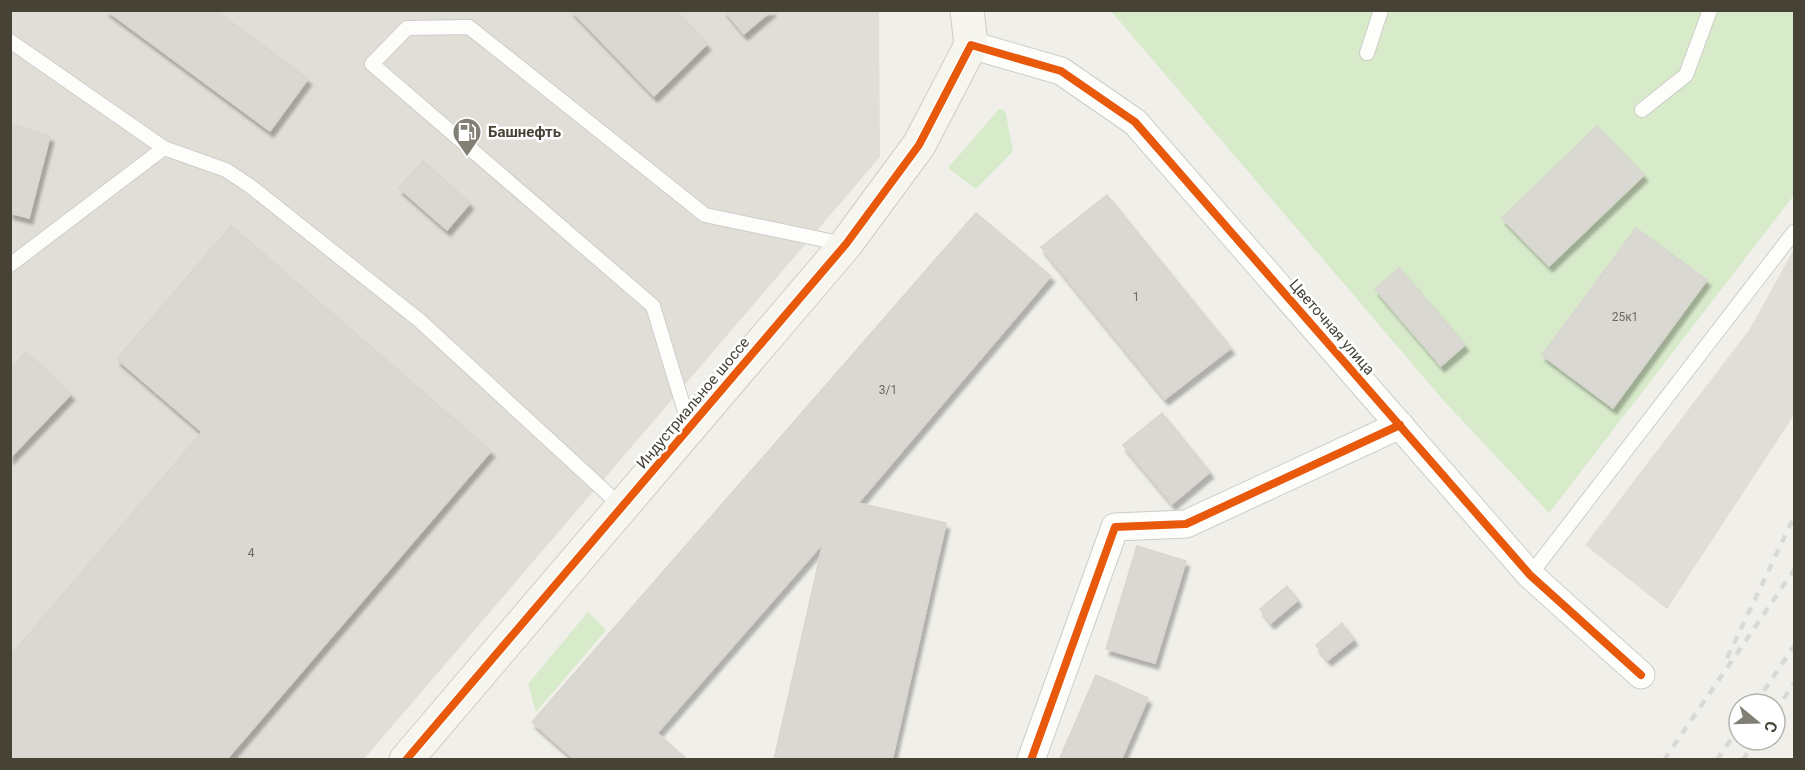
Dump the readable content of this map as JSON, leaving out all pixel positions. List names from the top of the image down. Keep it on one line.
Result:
{"streets":{"street":["Цветочная улица","Индустриальное шоссе"]},"crossings":[["Цветочная улица","Индустриальное шоссе"]],"places":{"fuel station":["Башнефть"]},"house_numbers":["1","25к1","3/1","4"],"north":"right"}
